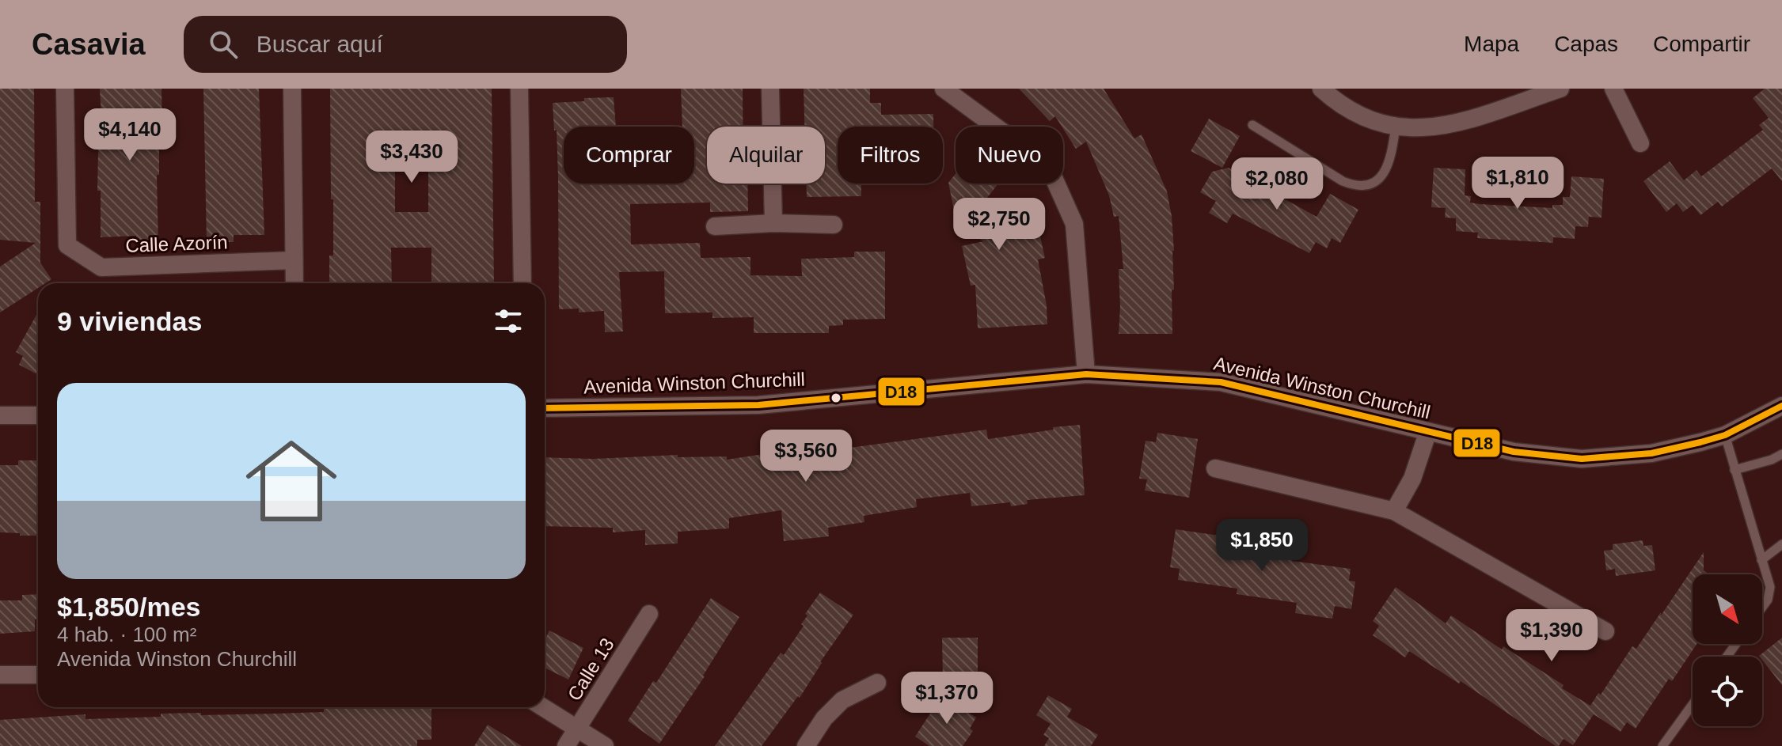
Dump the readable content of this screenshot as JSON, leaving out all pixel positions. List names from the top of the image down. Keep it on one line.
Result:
{"streets":{"street":["Calle Azorín","Avenida Winston Churchill","Calle 13"]},"lines":["transit line D18"],"north":"bottom right","page":{"header":"Casavia","search":"Buscar aquí","nav":["Mapa","Capas","Compartir"],"price":["$4,140","$3,430","$1,810","$2,080","$2,750","$3,560","$1,850","$1,390","$1,370"],"chip":["Comprar","Alquilar","Filtros","Nuevo"],"heading":"9 viviendas","list":[{"name":"$1,850/mes","note":"4 hab. · 100 m² · Avenida Winston Churchill"}]}}
